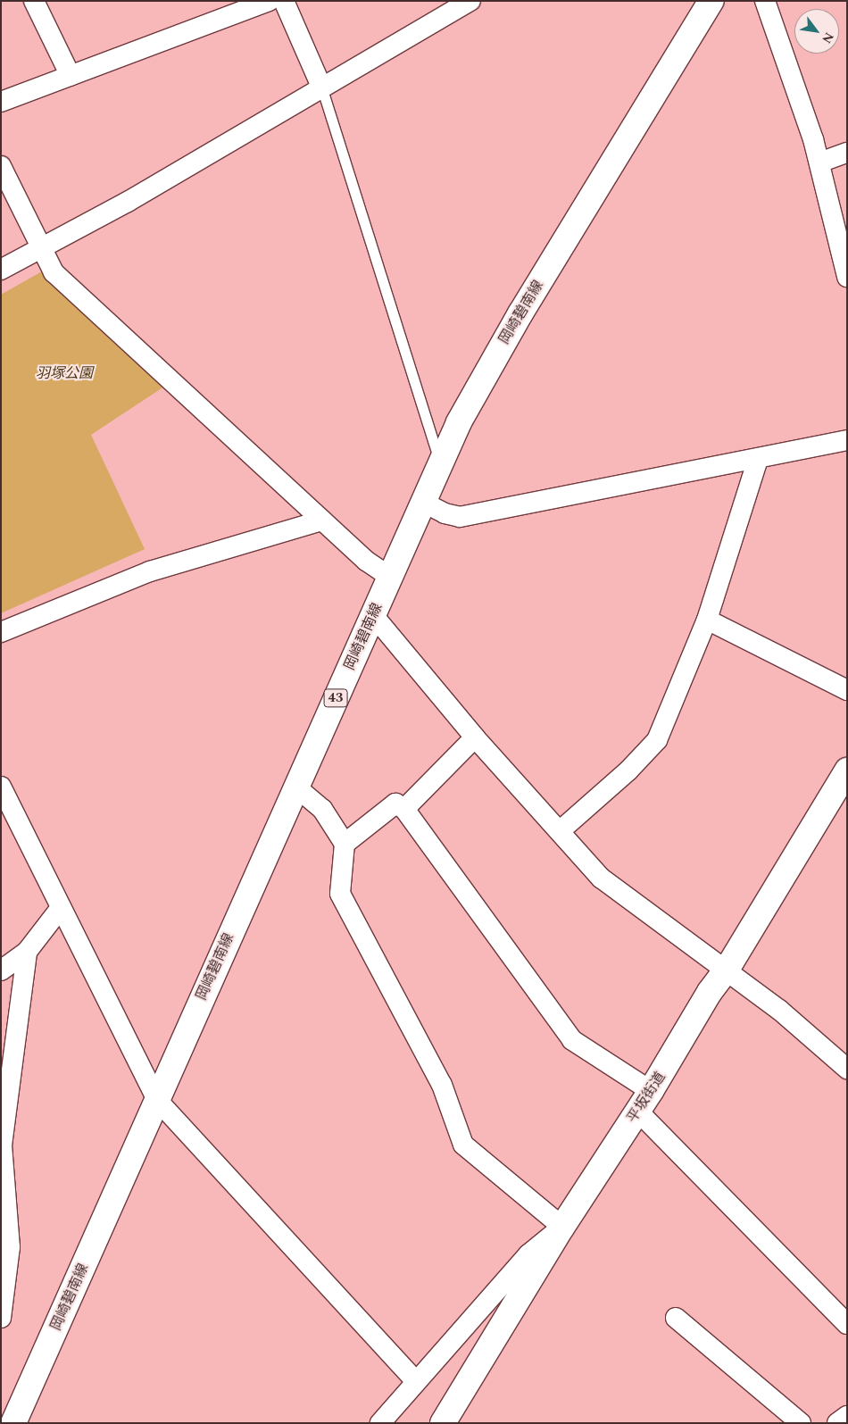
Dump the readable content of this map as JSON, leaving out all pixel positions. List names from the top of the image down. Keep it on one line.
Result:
{"streets":{"main road":["岡崎碧南線","43","平坂街道"]},"parks":["羽塚公園"],"north":"bottom right"}
